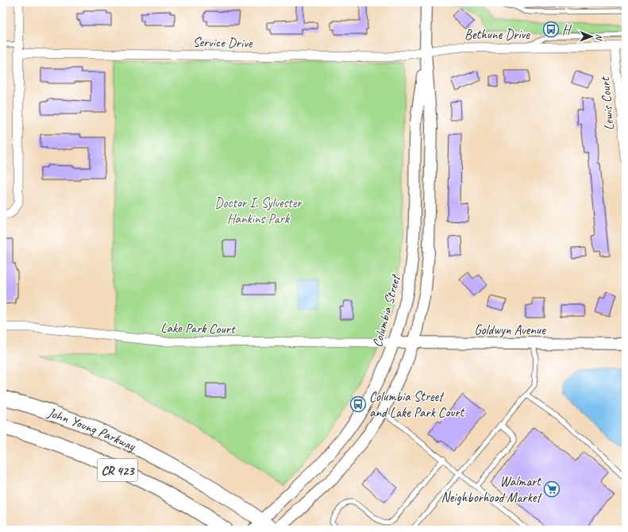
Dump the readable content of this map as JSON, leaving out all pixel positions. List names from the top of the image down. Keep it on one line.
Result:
{"streets":{"main road":["John Young Parkway","CR 423"],"street":["Bethune Drive","Service Drive","Lewis Court","Columbia Street","Lake Park Court","Goldwyn Avenue"]},"crossings":[["Bethune Drive","Service Drive"],["Bethune Drive","Lewis Court"],["Bethune Drive","Columbia Street"],["Service Drive","Columbia Street"],["Columbia Street","Lake Park Court"],["Columbia Street","Goldwyn Avenue"],["Columbia Street","John Young Parkway"],["Lake Park Court","Goldwyn Avenue"]],"parks":["Doctor I. Sylvester Hankins Park"],"places":{"bus stop":["H","Columbia Street and Lake Park Court"],"supermarket":["Walmart Neighborhood Market"]},"north":"right"}
